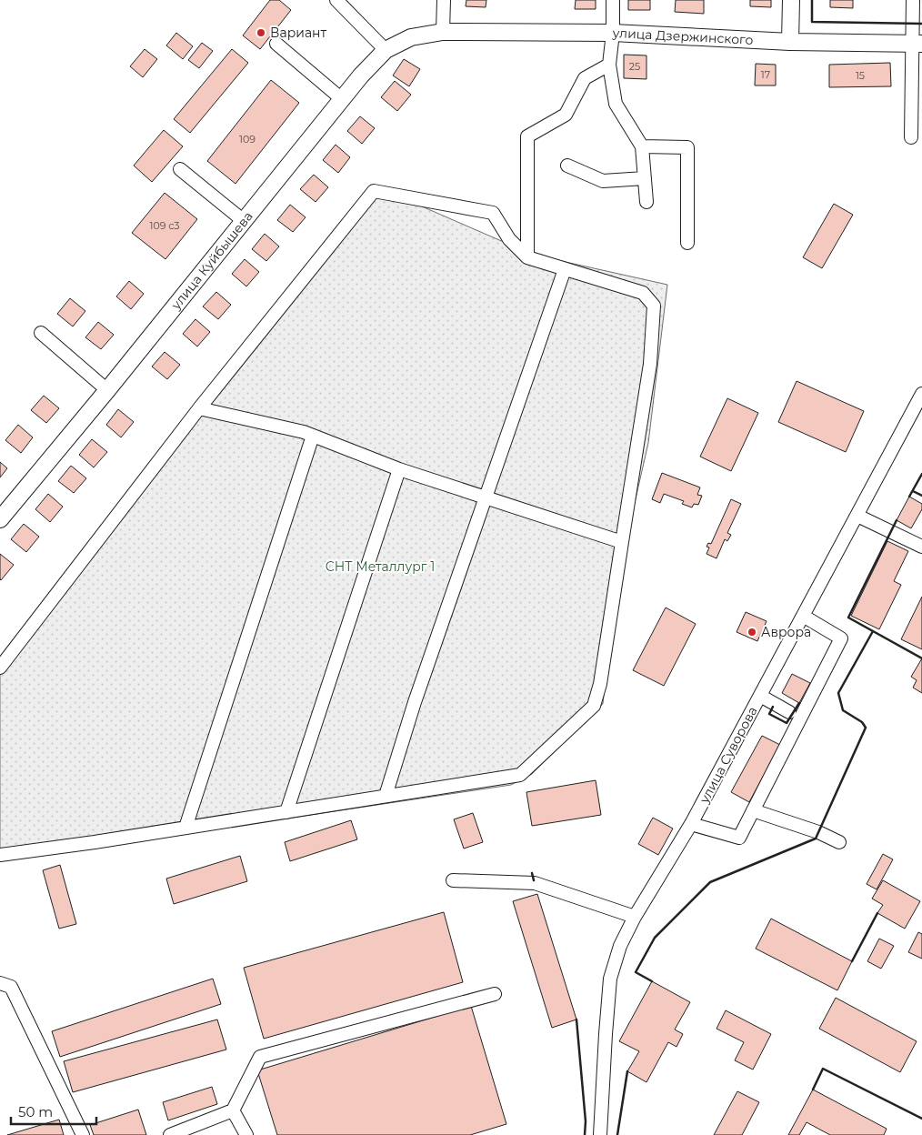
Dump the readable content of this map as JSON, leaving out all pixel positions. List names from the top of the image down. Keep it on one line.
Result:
{"streets":{"main road":["улица Дзержинского","улица Куйбышева"],"street":["улица Суворова"]},"crossings":[["улица Дзержинского","улица Куйбышева"]],"parks":["СНТ Металлург 1"],"places":["Вариант","Аврора"],"house_numbers":["25","17","15","109","109 с3"],"scale_bar":"50 m"}
